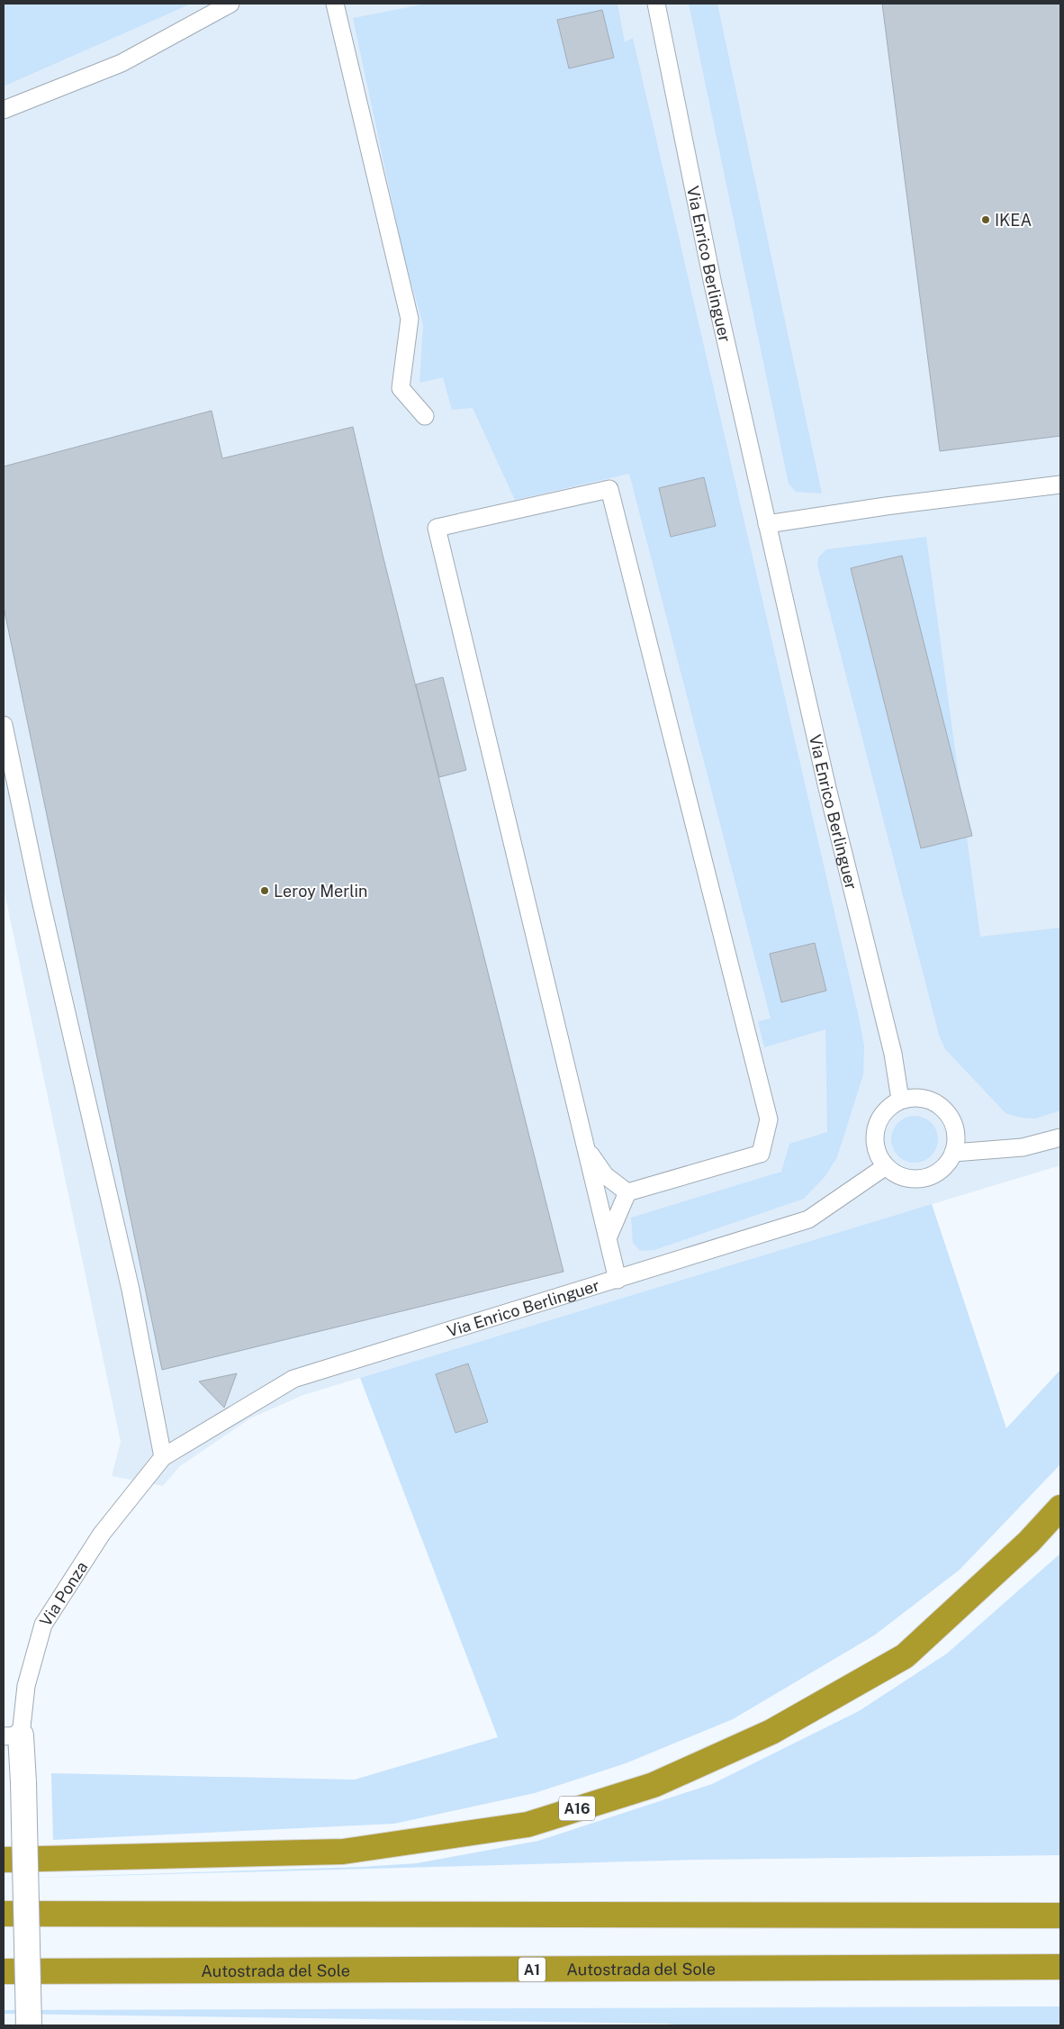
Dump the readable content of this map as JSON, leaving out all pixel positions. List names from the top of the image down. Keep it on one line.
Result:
{"streets":{"highway":["A16","Autostrada del Sole","A1"],"lane":["Via Enrico Berlinguer","Via Ponza"]},"crossings":[["Via Enrico Berlinguer","Via Ponza"]],"places":["IKEA","Leroy Merlin"]}
